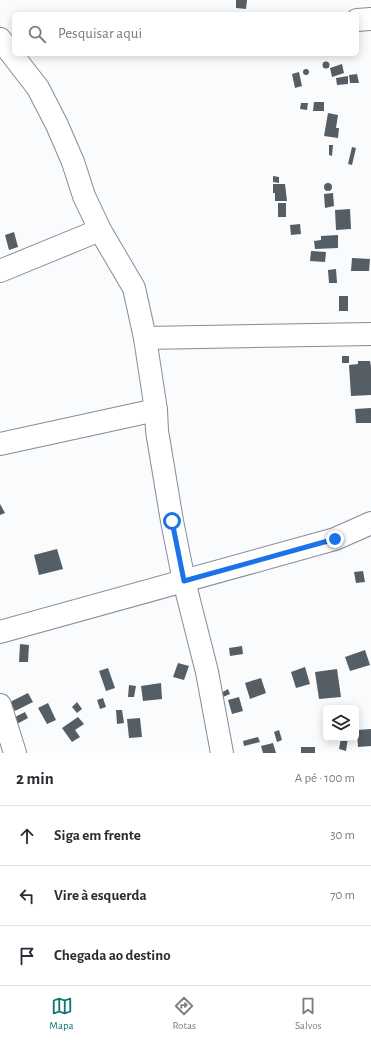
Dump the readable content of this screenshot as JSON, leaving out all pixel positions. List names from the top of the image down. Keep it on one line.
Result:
{"page":{"search":"Pesquisar aqui","heading":["2 min","A pé · 100 m"],"list":[["Siga em frente","30 m"],["Vire à esquerda","70 m"],"Chegada ao destino"],"nav":["Mapa","Rotas","Salvos"]}}
